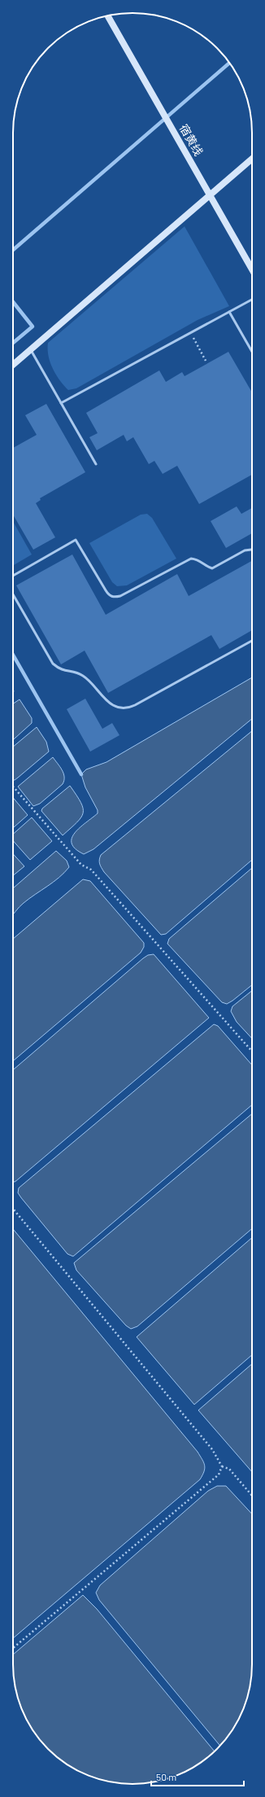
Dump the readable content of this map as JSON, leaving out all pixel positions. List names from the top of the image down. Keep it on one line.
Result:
{"streets":{"street":["宿黄线"]},"scale_bar":"50 m"}
